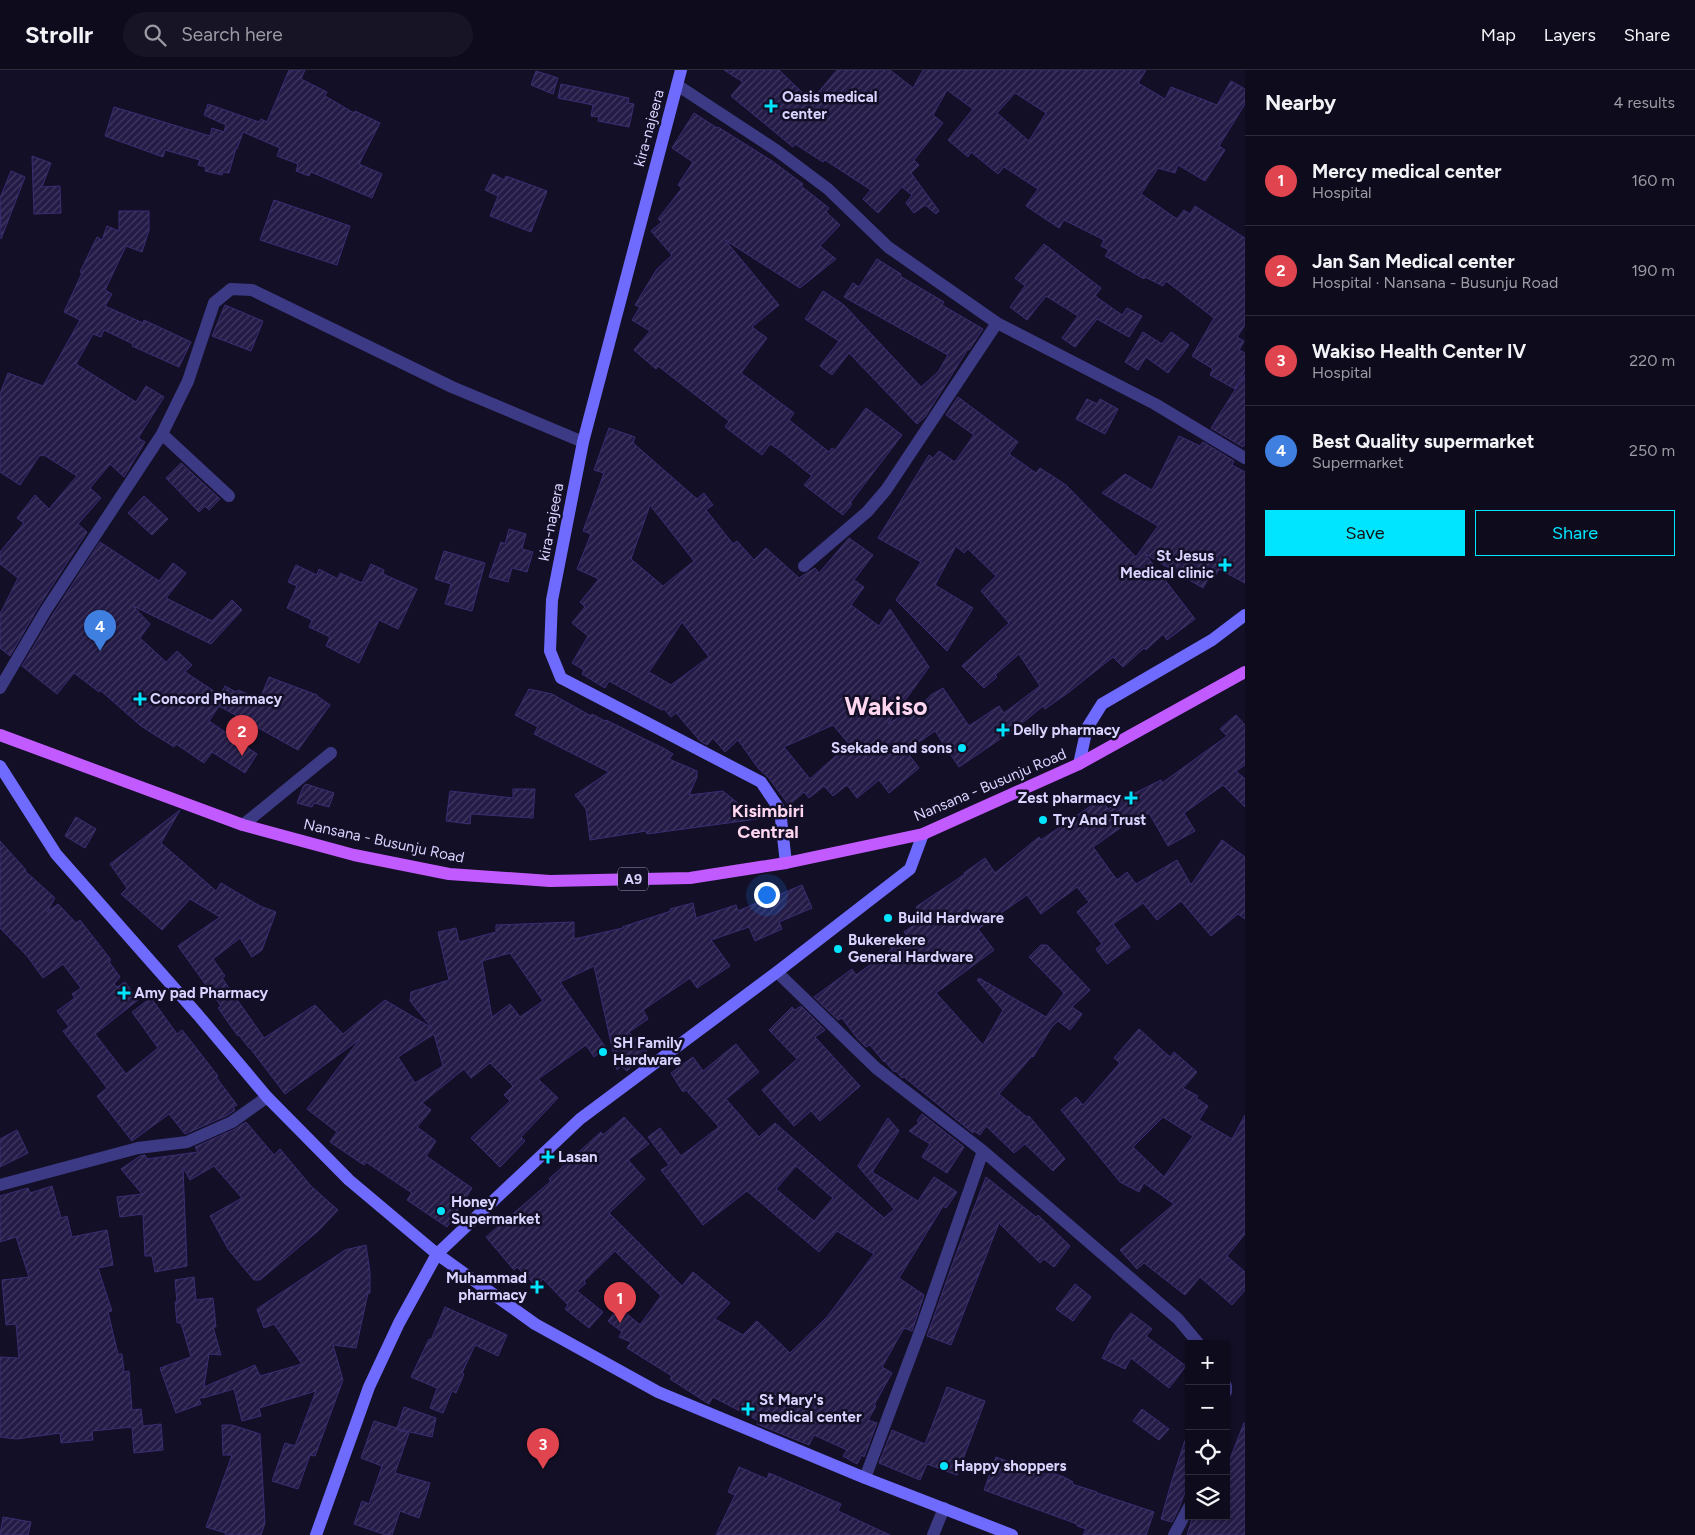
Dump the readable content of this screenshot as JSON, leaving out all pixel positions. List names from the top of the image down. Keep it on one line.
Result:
{"streets":{"main road":["Nansana - Busunju Road","A9"],"street":["kira-najeera"]},"crossings":[["kira-najeera","Nansana - Busunju Road"]],"districts":["Wakiso","Kisimbiri Central"],"places":{"health":["Oasis medical center","St Jesus Medical clinic","Concord Pharmacy","Delly pharmacy","Zest pharmacy","Amy pad Pharmacy","Lasan","Muhammad pharmacy","St Mary's medical center"],"other":["Ssekade and sons","Try And Trust","Build Hardware","Bukerekere General Hardware","SH Family Hardware","Honey Supermarket","Happy shoppers"]},"page":{"header":"Strollr","search":"Search here","nav":["Map","Layers","Share"],"heading":["Nearby","4 results"],"list":[{"mark":"1","name":"Mercy medical center","note":"Hospital","value":"160 m"},{"mark":"2","name":"Jan San Medical center","note":"Hospital · Nansana - Busunju Road","value":"190 m"},{"mark":"3","name":"Wakiso Health Center IV","note":"Hospital","value":"220 m"},{"mark":"4","name":"Best Quality supermarket","note":"Supermarket","value":"250 m"}],"buttons":["Save","Share"],"pins":["4","2","1","3"],"map_buttons":["+","−"]}}
